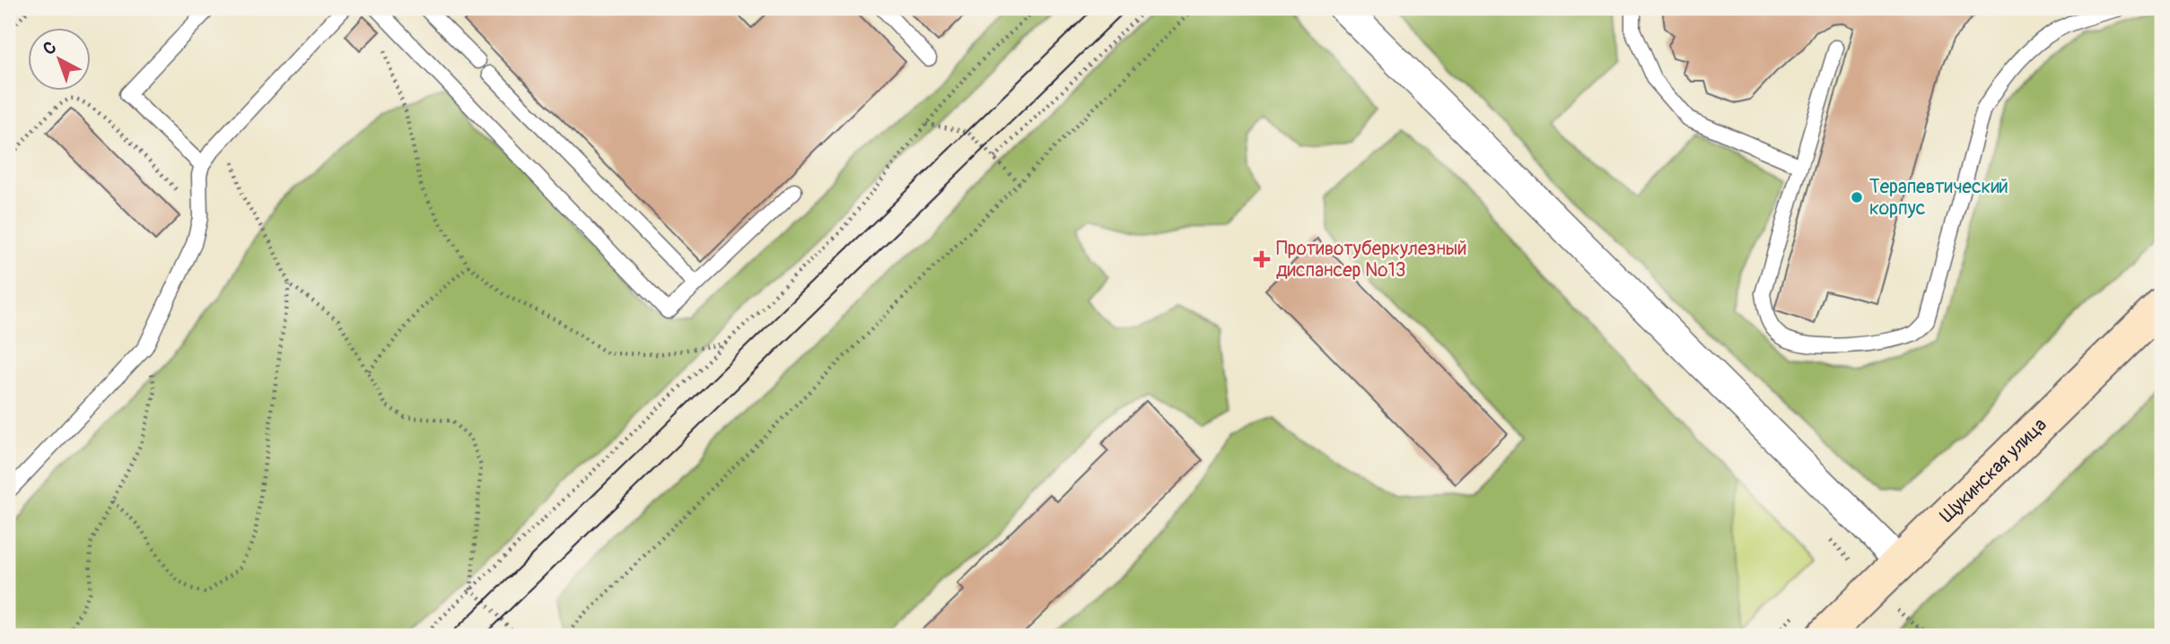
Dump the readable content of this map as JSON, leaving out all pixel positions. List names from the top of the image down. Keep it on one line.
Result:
{"streets":{"main road":["Щукинская улица"]},"places":{"other":["Терапевтический корпус"],"health":["Противотуберкулезный диспансер №13"]},"north":"top left"}
